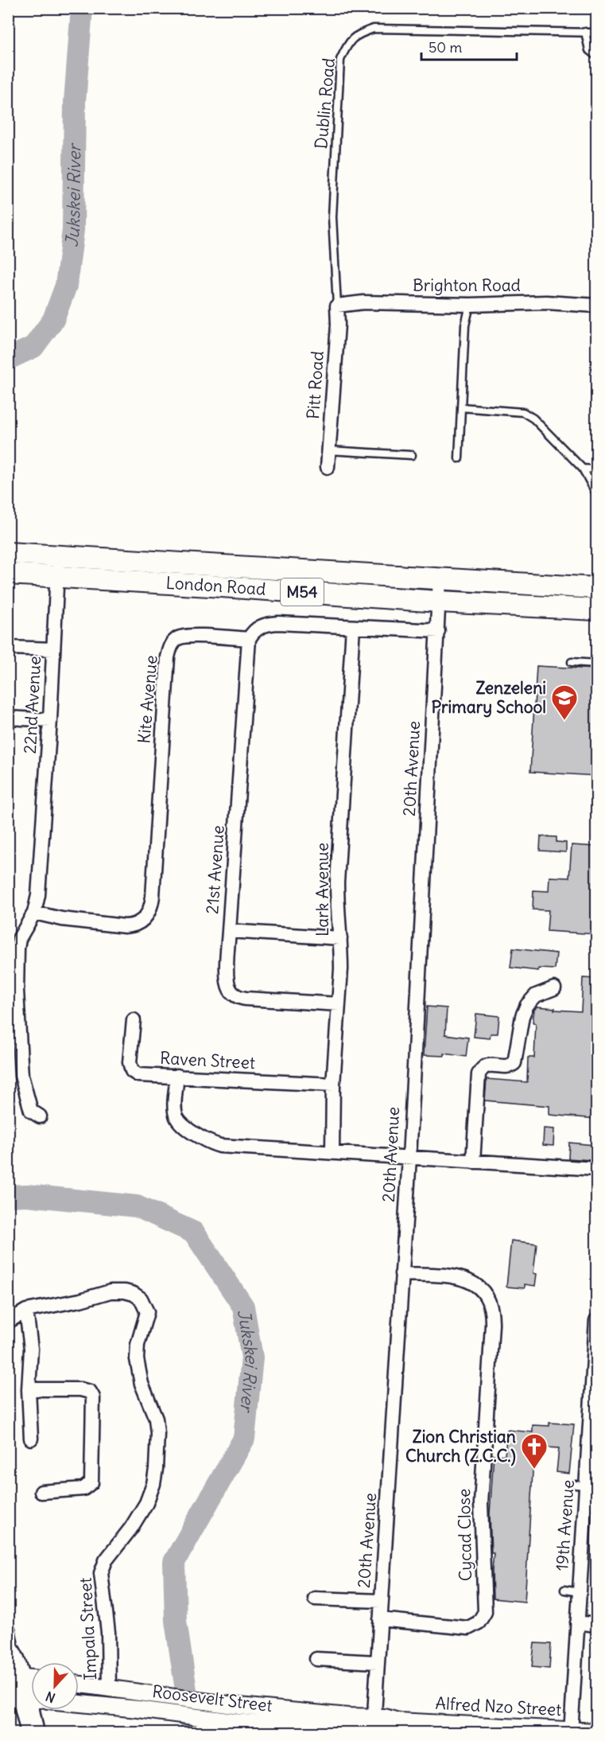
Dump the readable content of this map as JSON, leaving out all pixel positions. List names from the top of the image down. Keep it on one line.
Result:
{"streets":{"main road":["London Road","M54"],"street":["Brighton Road","Pitt Road","Kite Avenue","22nd Avenue","20th Avenue","21st Avenue","Lark Avenue","Raven Street","19th Avenue","Cycad Close","Impala Street","Roosevelt Street","Alfred Nzo Street"],"lane":["Dublin Road"]},"crossings":[["Dublin Road","Brighton Road"],["Dublin Road","Pitt Road"],["Brighton Road","Pitt Road"],["London Road","22nd Avenue"],["London Road","20th Avenue"],["Kite Avenue","22nd Avenue"],["Kite Avenue","21st Avenue"],["20th Avenue","Cycad Close"],["20th Avenue","Roosevelt Street"],["20th Avenue","Alfred Nzo Street"],["21st Avenue","Lark Avenue"],["Lark Avenue","Raven Street"],["19th Avenue","Alfred Nzo Street"],["Impala Street","Roosevelt Street"],["Roosevelt Street","Alfred Nzo Street"]],"water":["Jukskei River"],"places":{"school or university":["Zenzeleni Primary School"],"church":["Zion Christian Church (Z.C.C.)"]},"scale_bar":"50 m","north":"bottom"}
